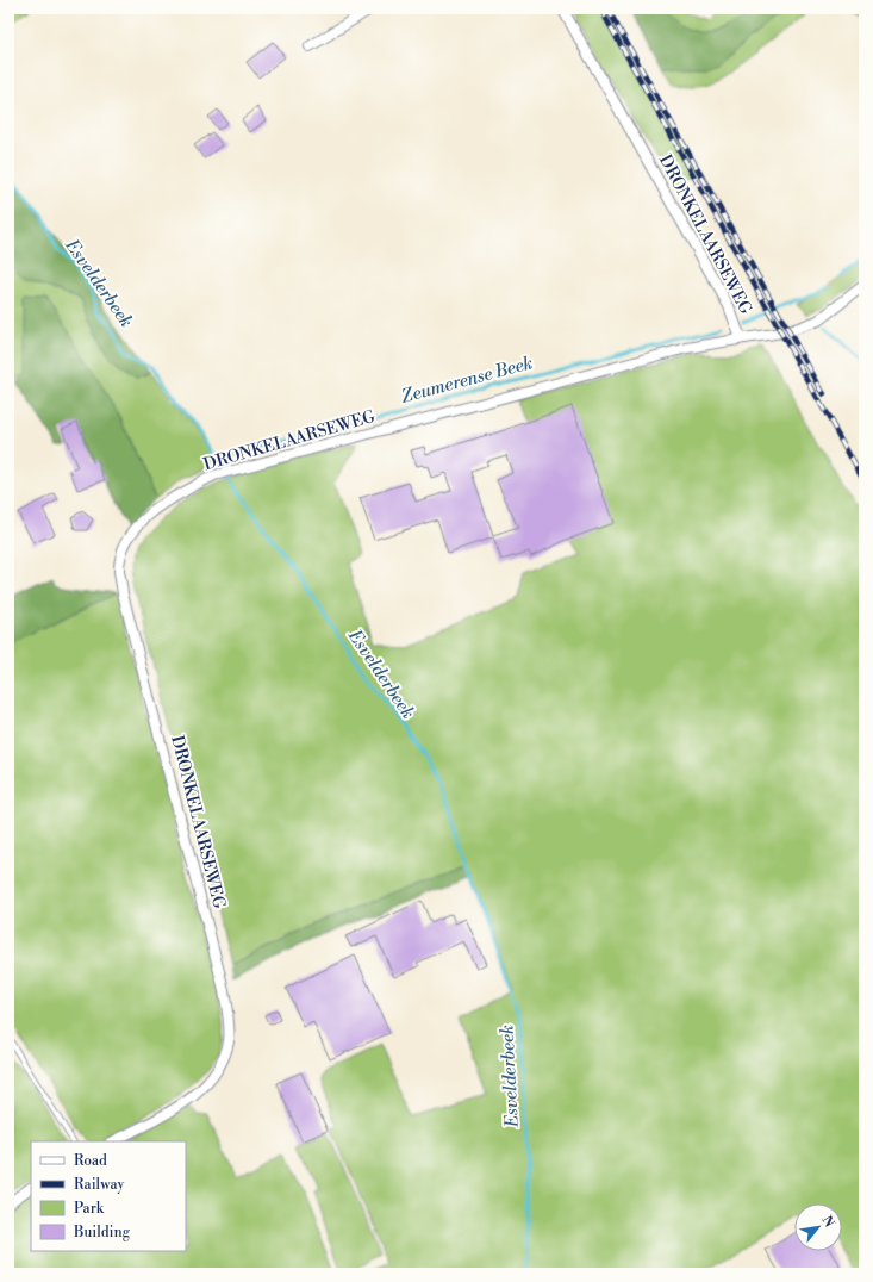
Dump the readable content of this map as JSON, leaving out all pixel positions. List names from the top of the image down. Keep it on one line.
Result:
{"streets":{"street":["DRONKELAARSEWEG"]},"water":["Esvelderbeek","Zeumerense Beek"],"legend":["Road","Railway","Park","Building"],"north":"top right"}
